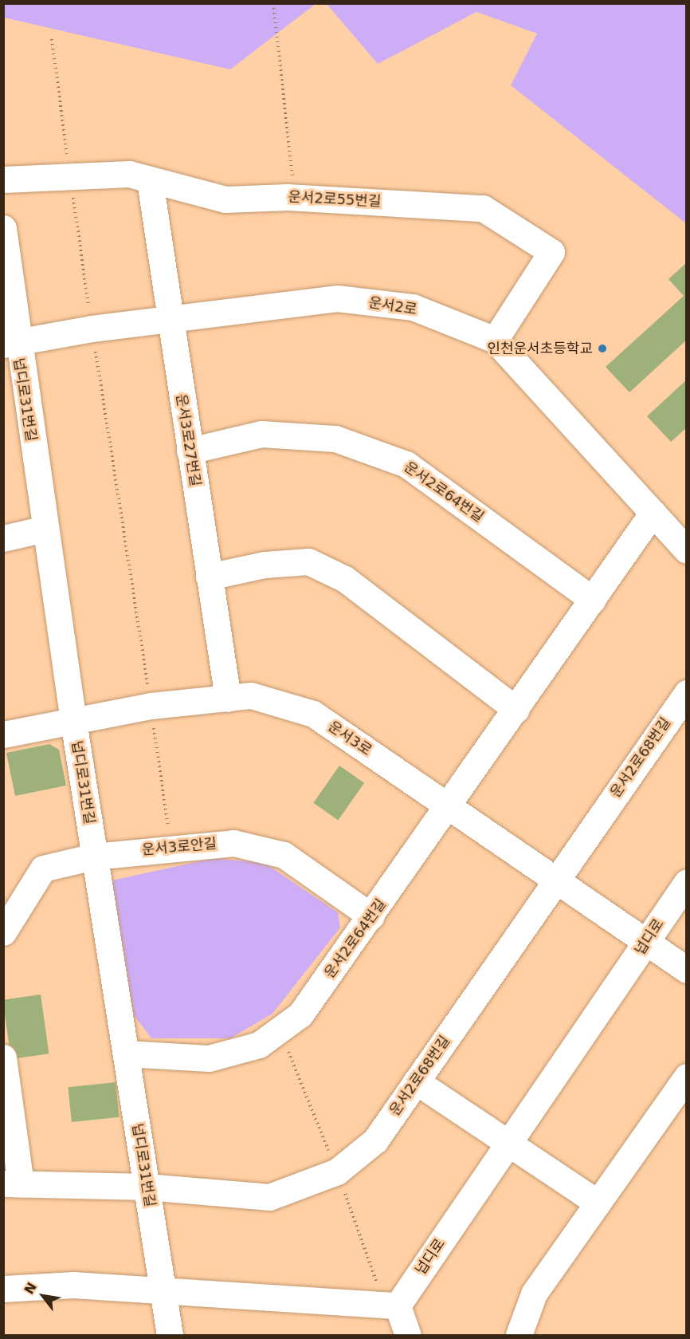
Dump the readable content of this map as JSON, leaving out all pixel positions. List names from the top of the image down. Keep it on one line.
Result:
{"streets":{"street":["운서2로55번길","운서2로","넙디로31번길","운서3로27번길","운서2로64번길","운서3로","운서2로68번길","운서3로안길","넙디로"]},"crossings":[["운서2로55번길","운서2로"],["운서2로55번길","운서3로27번길"],["운서2로","넙디로31번길"],["운서2로","운서3로27번길"],["운서2로","운서2로64번길"],["넙디로31번길","운서2로64번길"],["넙디로31번길","운서3로"],["넙디로31번길","운서2로68번길"],["넙디로31번길","운서3로안길"],["운서3로27번길","운서2로64번길"],["운서3로27번길","운서3로"],["운서2로64번길","운서3로"],["운서2로64번길","운서3로안길"],["운서3로","운서2로68번길"],["운서3로","넙디로"]],"places":["인천운서초등학교"],"north":"top left"}
